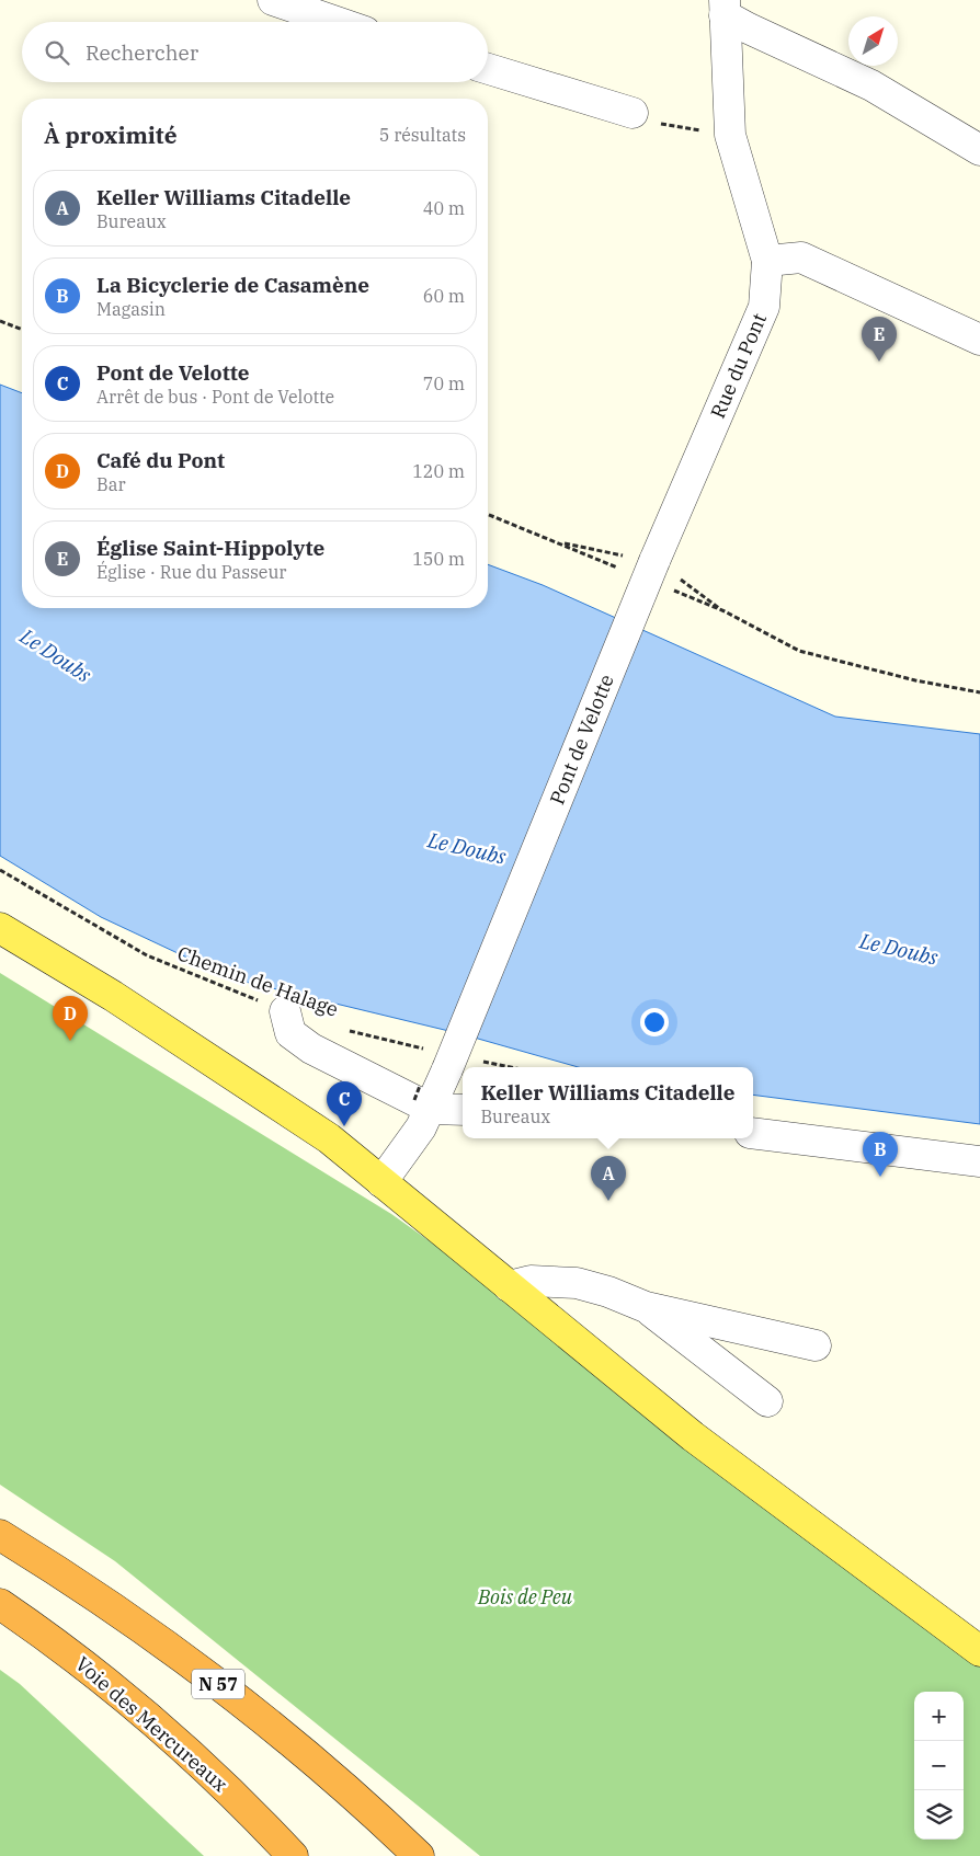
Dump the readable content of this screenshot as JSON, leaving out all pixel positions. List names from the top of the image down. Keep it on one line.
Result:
{"streets":{"highway":["N 57","Voie des Mercureaux"],"street":["Rue du Pont","Pont de Velotte"],"path":["Chemin de Halage"]},"crossings":[["Rue du Pont","Pont de Velotte"],["Pont de Velotte","Chemin de Halage"]],"water":["Le Doubs"],"parks":["Bois de Peu"],"north":"top right","page":{"search":"Rechercher","heading":["À proximité","5 résultats"],"list":[{"mark":"A","name":"Keller Williams Citadelle","note":"Bureaux","value":"40 m"},{"mark":"B","name":"La Bicyclerie de Casamène","note":"Magasin","value":"60 m"},{"mark":"C","name":"Pont de Velotte","note":"Arrêt de bus · Pont de Velotte","value":"70 m"},{"mark":"D","name":"Café du Pont","note":"Bar","value":"120 m"},{"mark":"E","name":"Église Saint-Hippolyte","note":"Église · Rue du Passeur","value":"150 m"}],"pins":["E","D","C","B","A"],"popup":["Keller Williams Citadelle","Bureaux"],"map_buttons":["+","−"]}}
